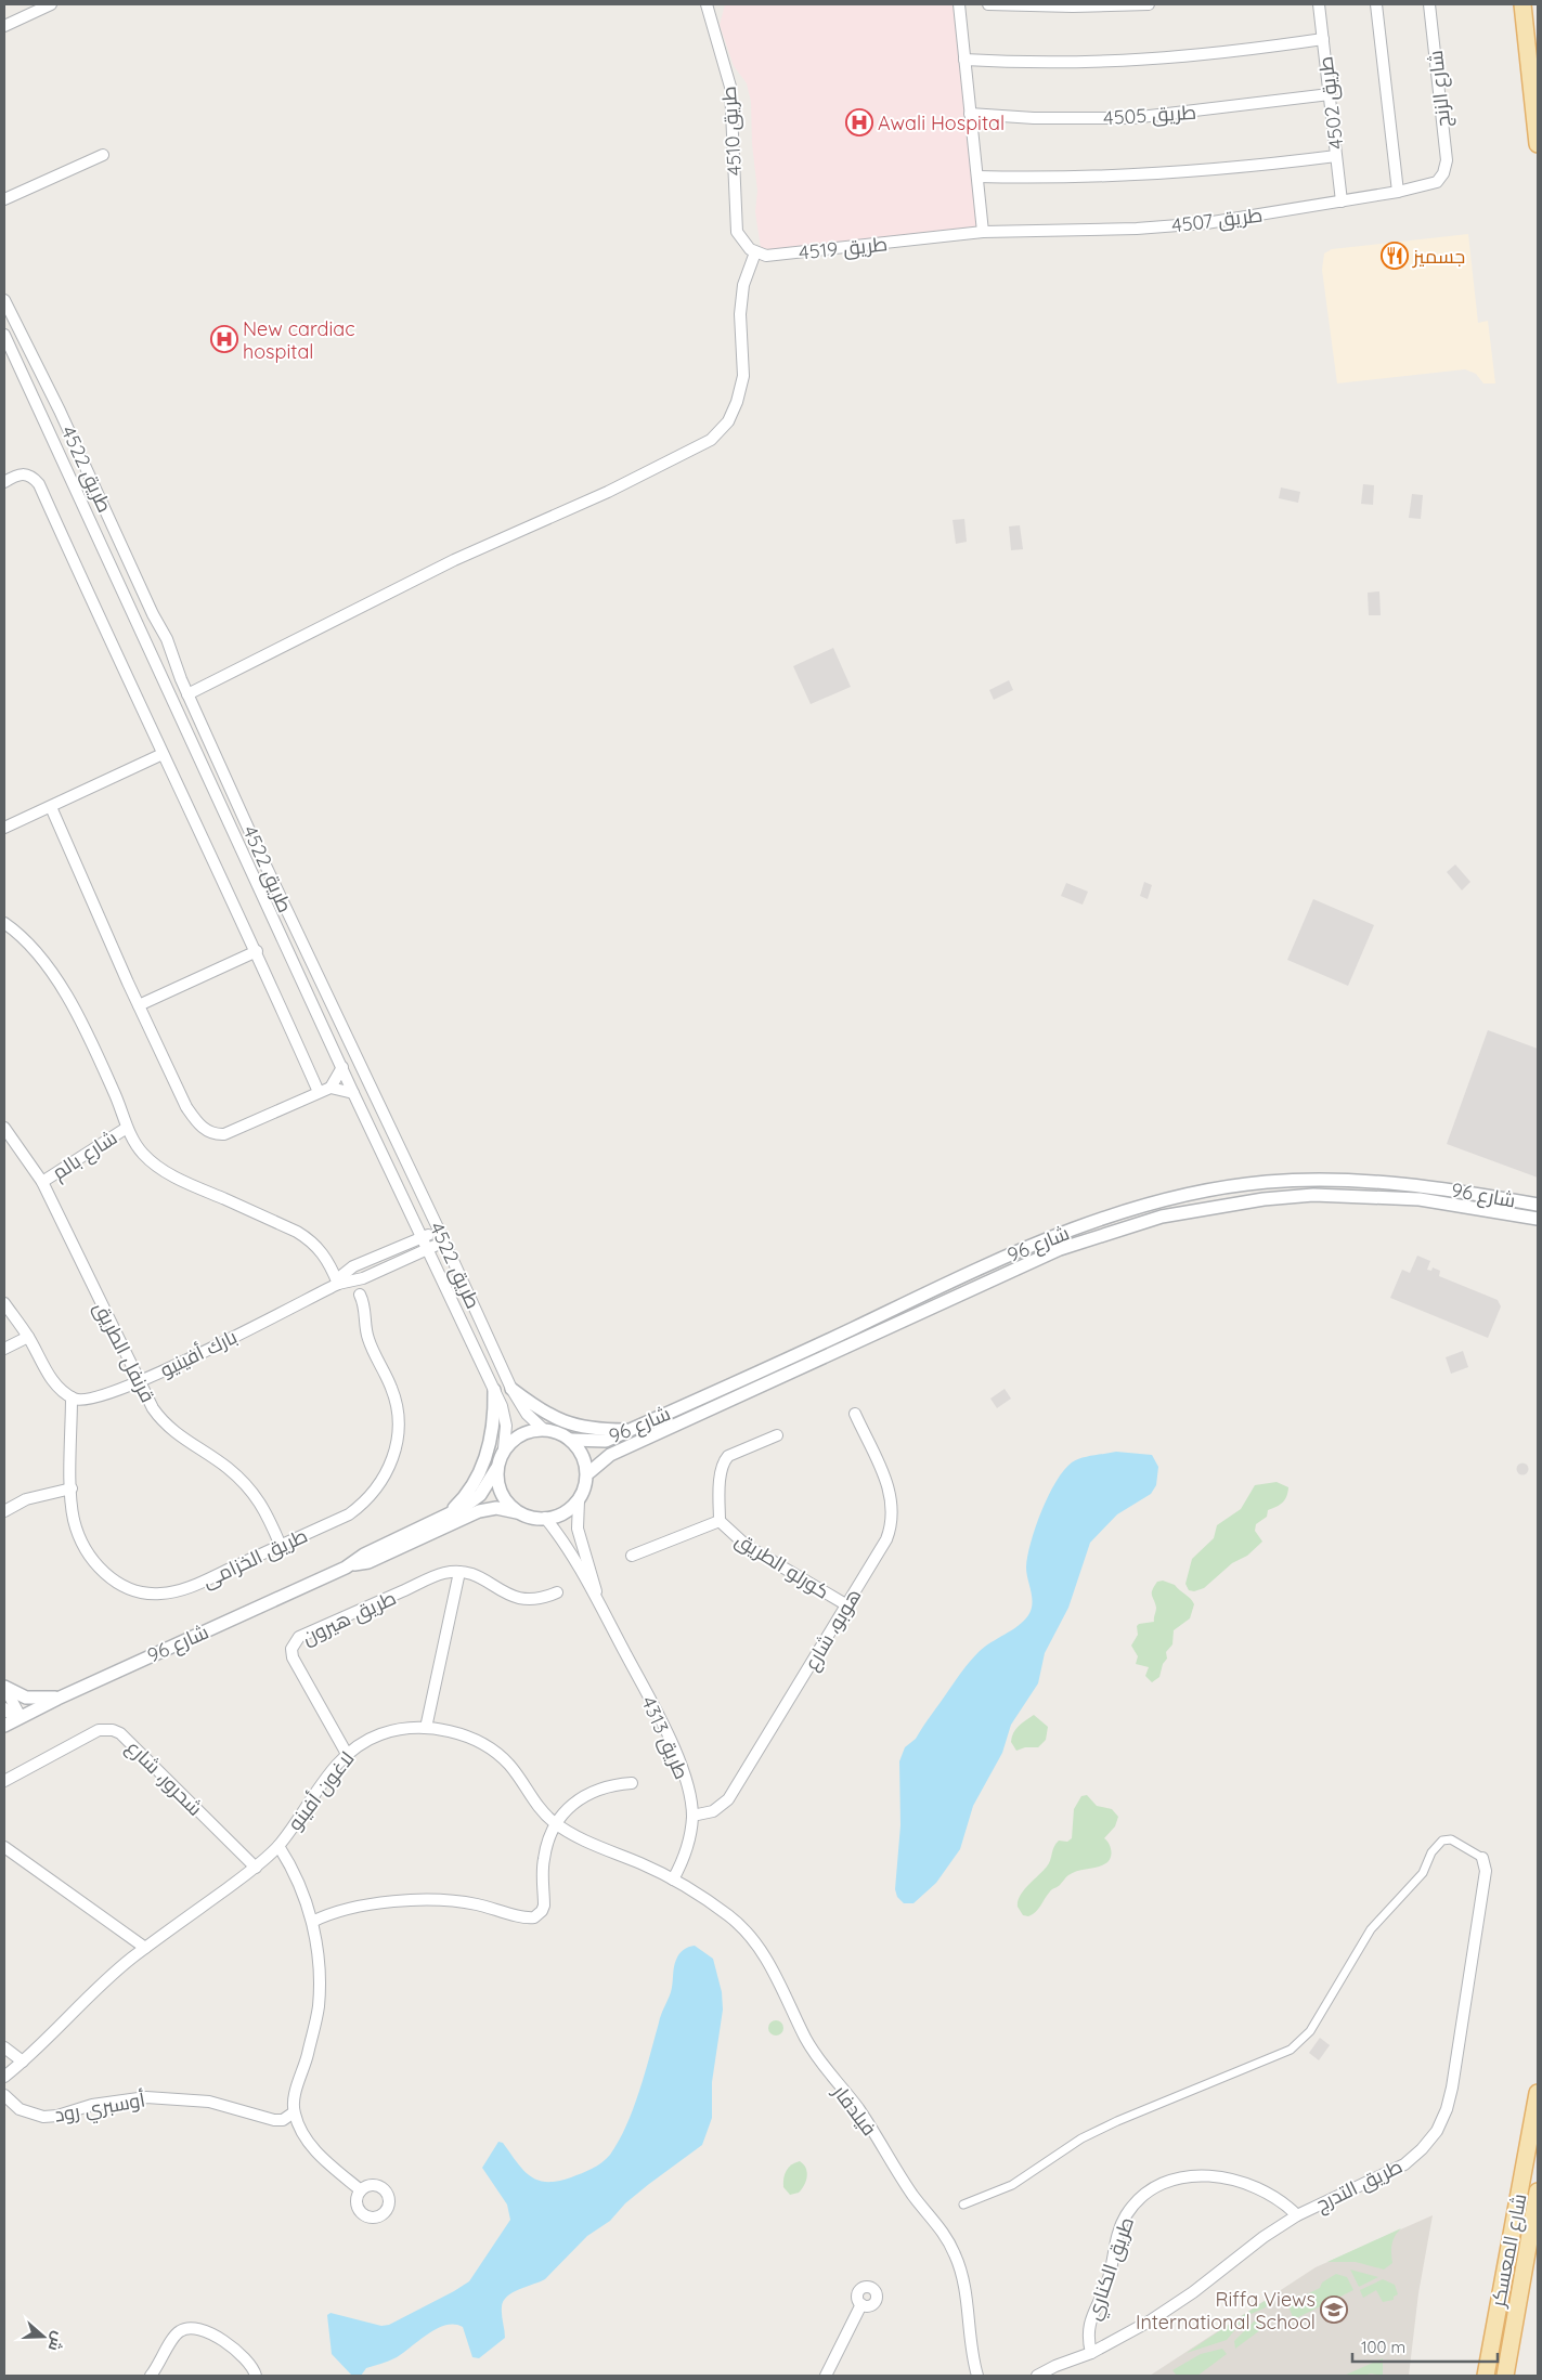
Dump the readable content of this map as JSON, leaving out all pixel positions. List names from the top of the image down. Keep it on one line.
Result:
{"streets":{"main road":["شارع المعسكر"],"street":["شارع الزنج","طريق 4502","طريق 4505","طريق 4510","طريق 4507","طريق 4519","طريق 4522","شارع بالم","شارع 96","قرنفل الطريق","بارك أفينيو","طريق الخزامى","كورلو الطريق","طريق هيرون","هوبو، شارع","طريق 4313","شحرور، شارع","لاغون أفينو","أوسبري رود","فيلدفار","طريق التدرج","طريق الكناري"]},"crossings":[["شارع الزنج","طريق 4507"],["طريق 4502","طريق 4505"],["طريق 4502","طريق 4507"],["طريق 4510","طريق 4519"],["طريق 4507","طريق 4519"],["طريق 4522","شارع 96"],["طريق 4522","بارك أفينيو"],["طريق 4522","طريق 4313"],["شارع بالم","قرنفل الطريق"],["شارع 96","طريق 4313"],["قرنفل الطريق","بارك أفينيو"],["قرنفل الطريق","طريق الخزامى"],["بارك أفينيو","طريق الخزامى"],["كورلو الطريق","هوبو، شارع"],["طريق هيرون","لاغون أفينو"],["هوبو، شارع","طريق 4313"],["طريق 4313","لاغون أفينو"],["طريق 4313","فيلدفار"],["شحرور، شارع","لاغون أفينو"],["لاغون أفينو","فيلدفار"],["طريق التدرج","طريق الكناري"]],"places":{"hospital":["Awali Hospital","New cardiac hospital"],"restaurant":["جسميز"],"school or university":["Riffa Views International School"]},"scale_bar":"100 m","north":"right"}
